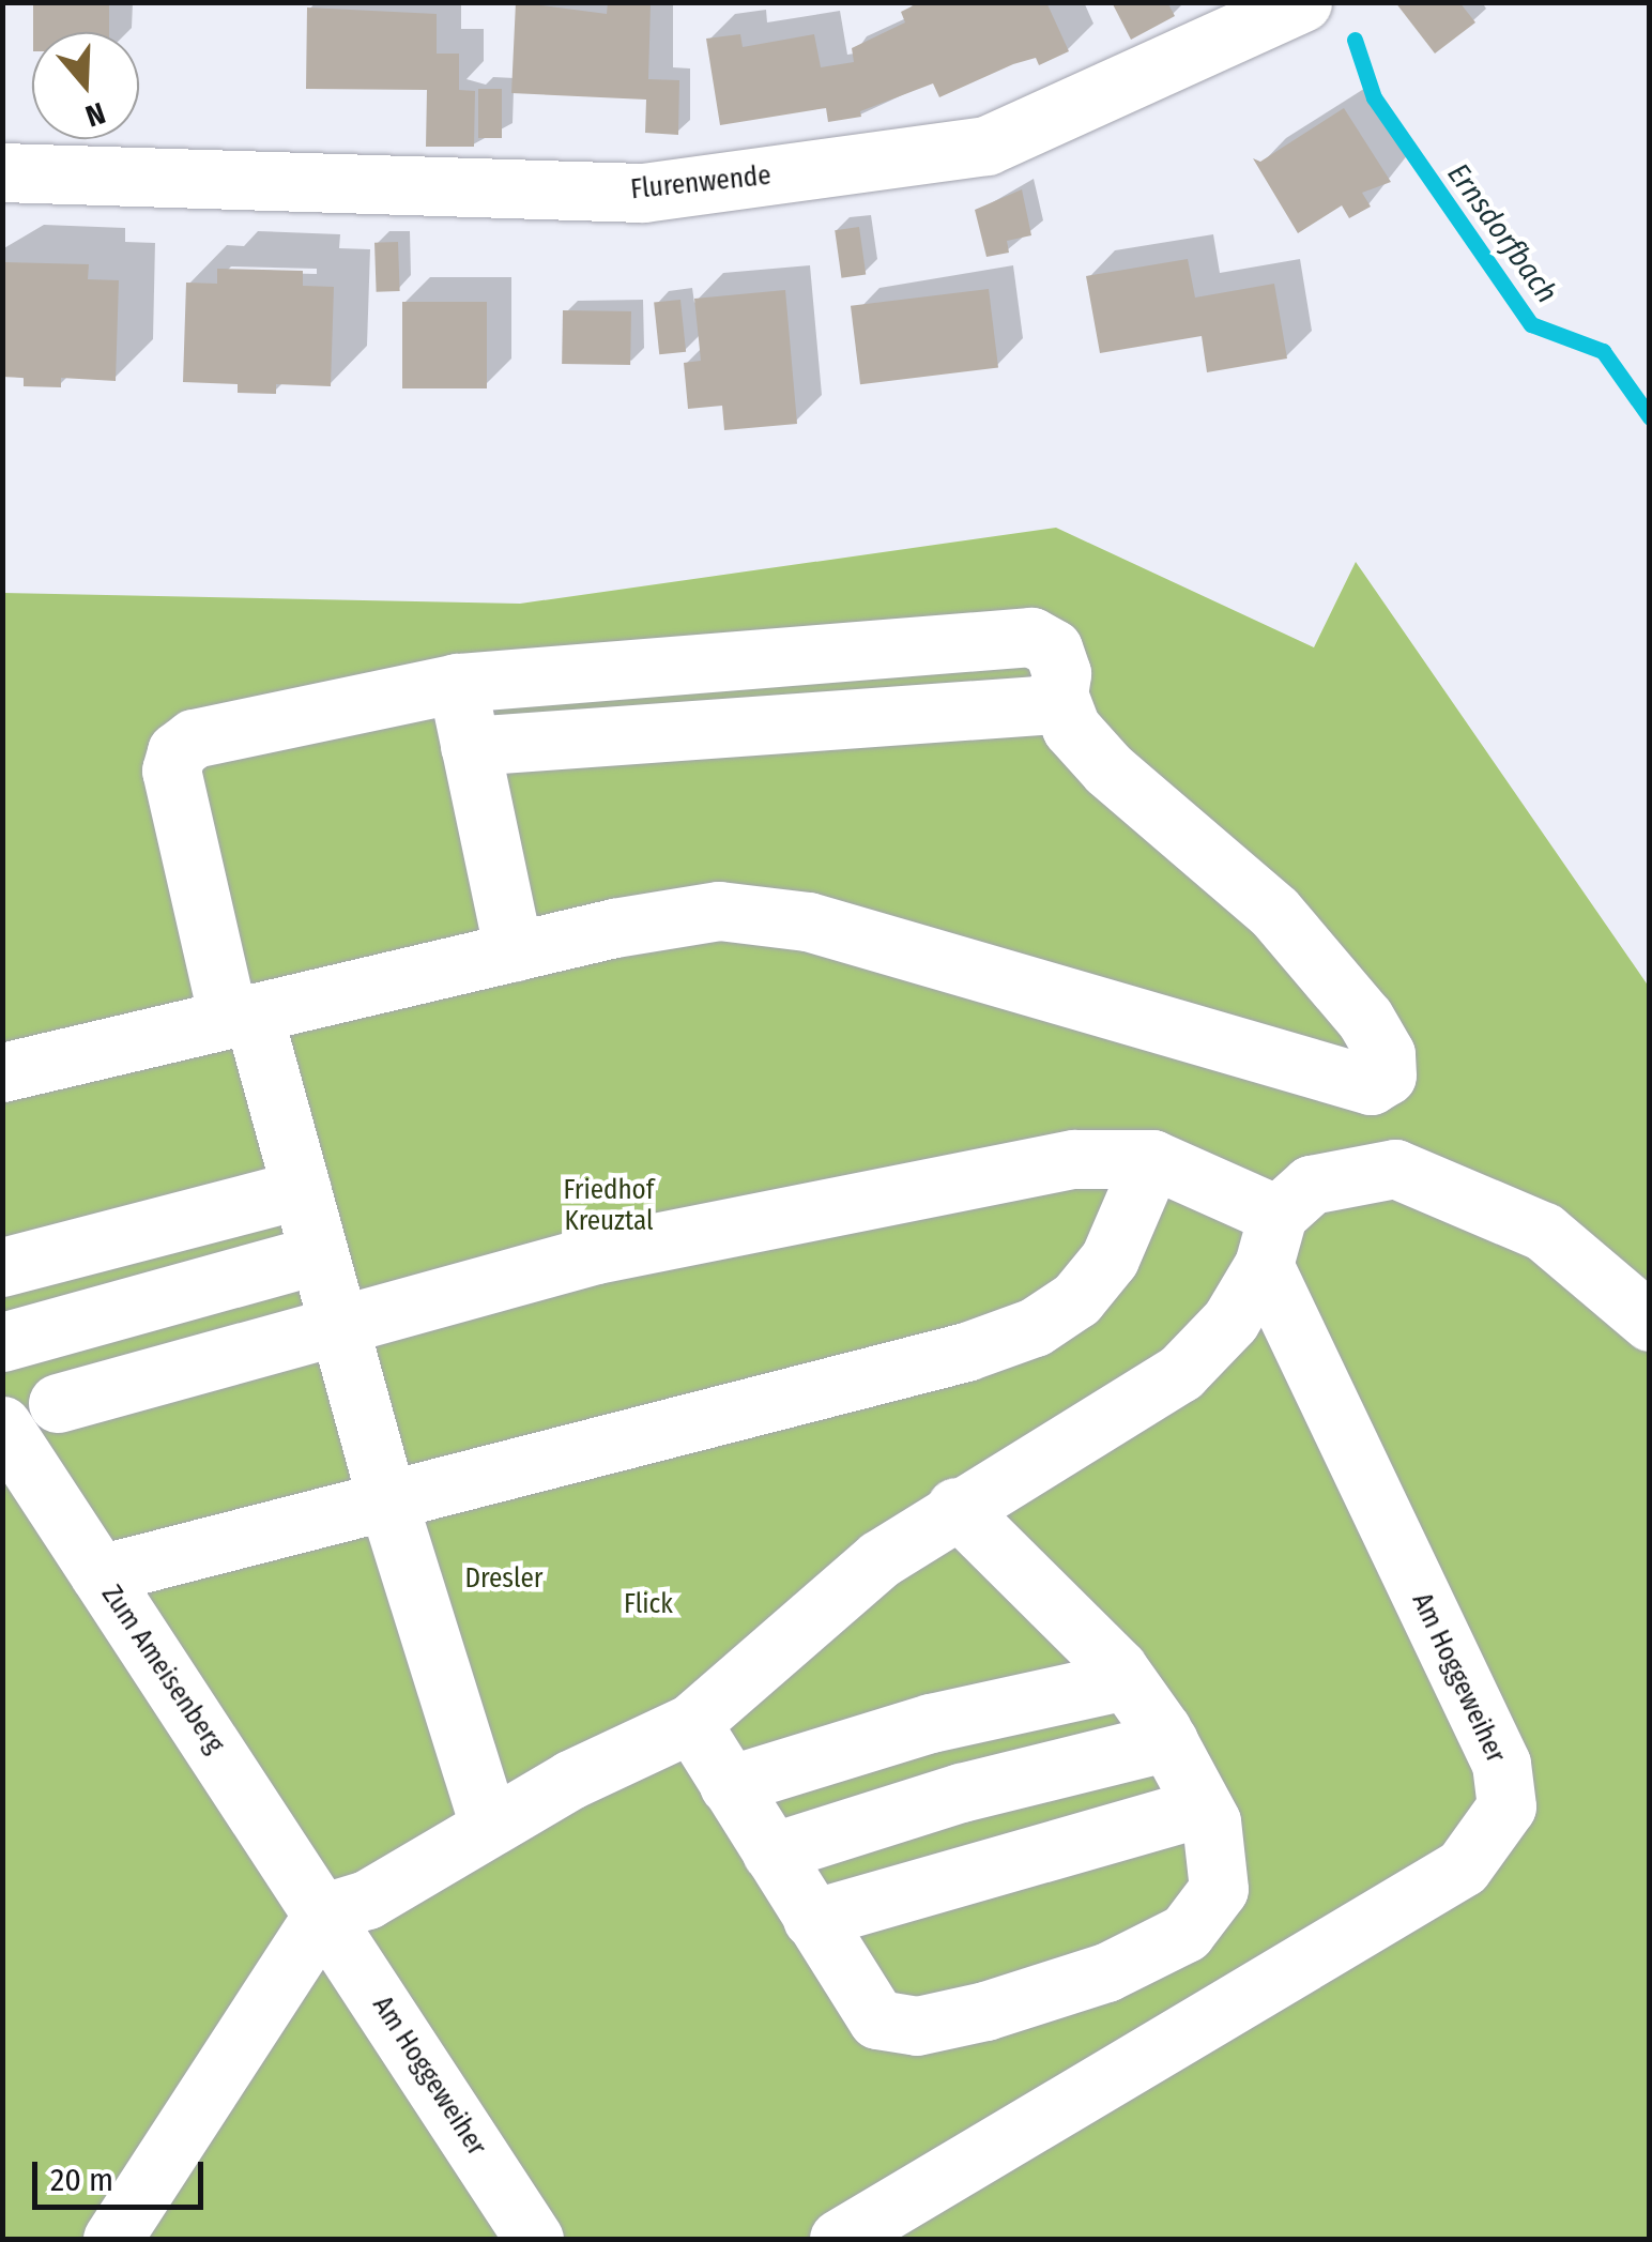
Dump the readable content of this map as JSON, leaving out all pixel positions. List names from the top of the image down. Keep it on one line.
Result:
{"streets":{"street":["Flurenwende","Zum Ameisenberg","Am Hoggeweiher"]},"crossings":[["Zum Ameisenberg","Am Hoggeweiher"]],"water":["Ernsdorfbach"],"parks":["Friedhof Kreuztal","Dresler","Flick"],"scale_bar":"20 m","north":"bottom"}
